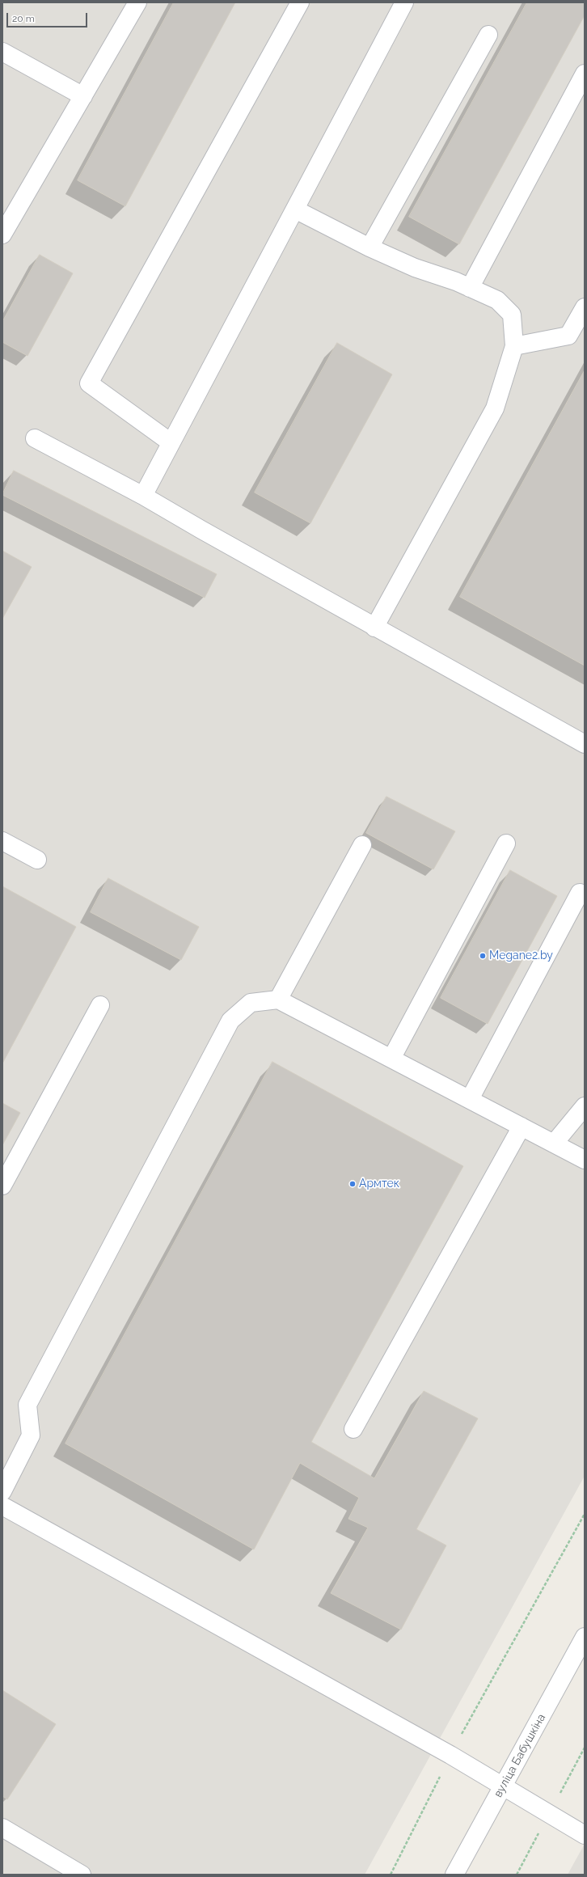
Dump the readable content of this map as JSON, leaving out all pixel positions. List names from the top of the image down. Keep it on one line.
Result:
{"streets":{"street":["вуліца Бабушкіна"]},"places":["Megane2.by","Армтек"],"scale_bar":"20 m"}
